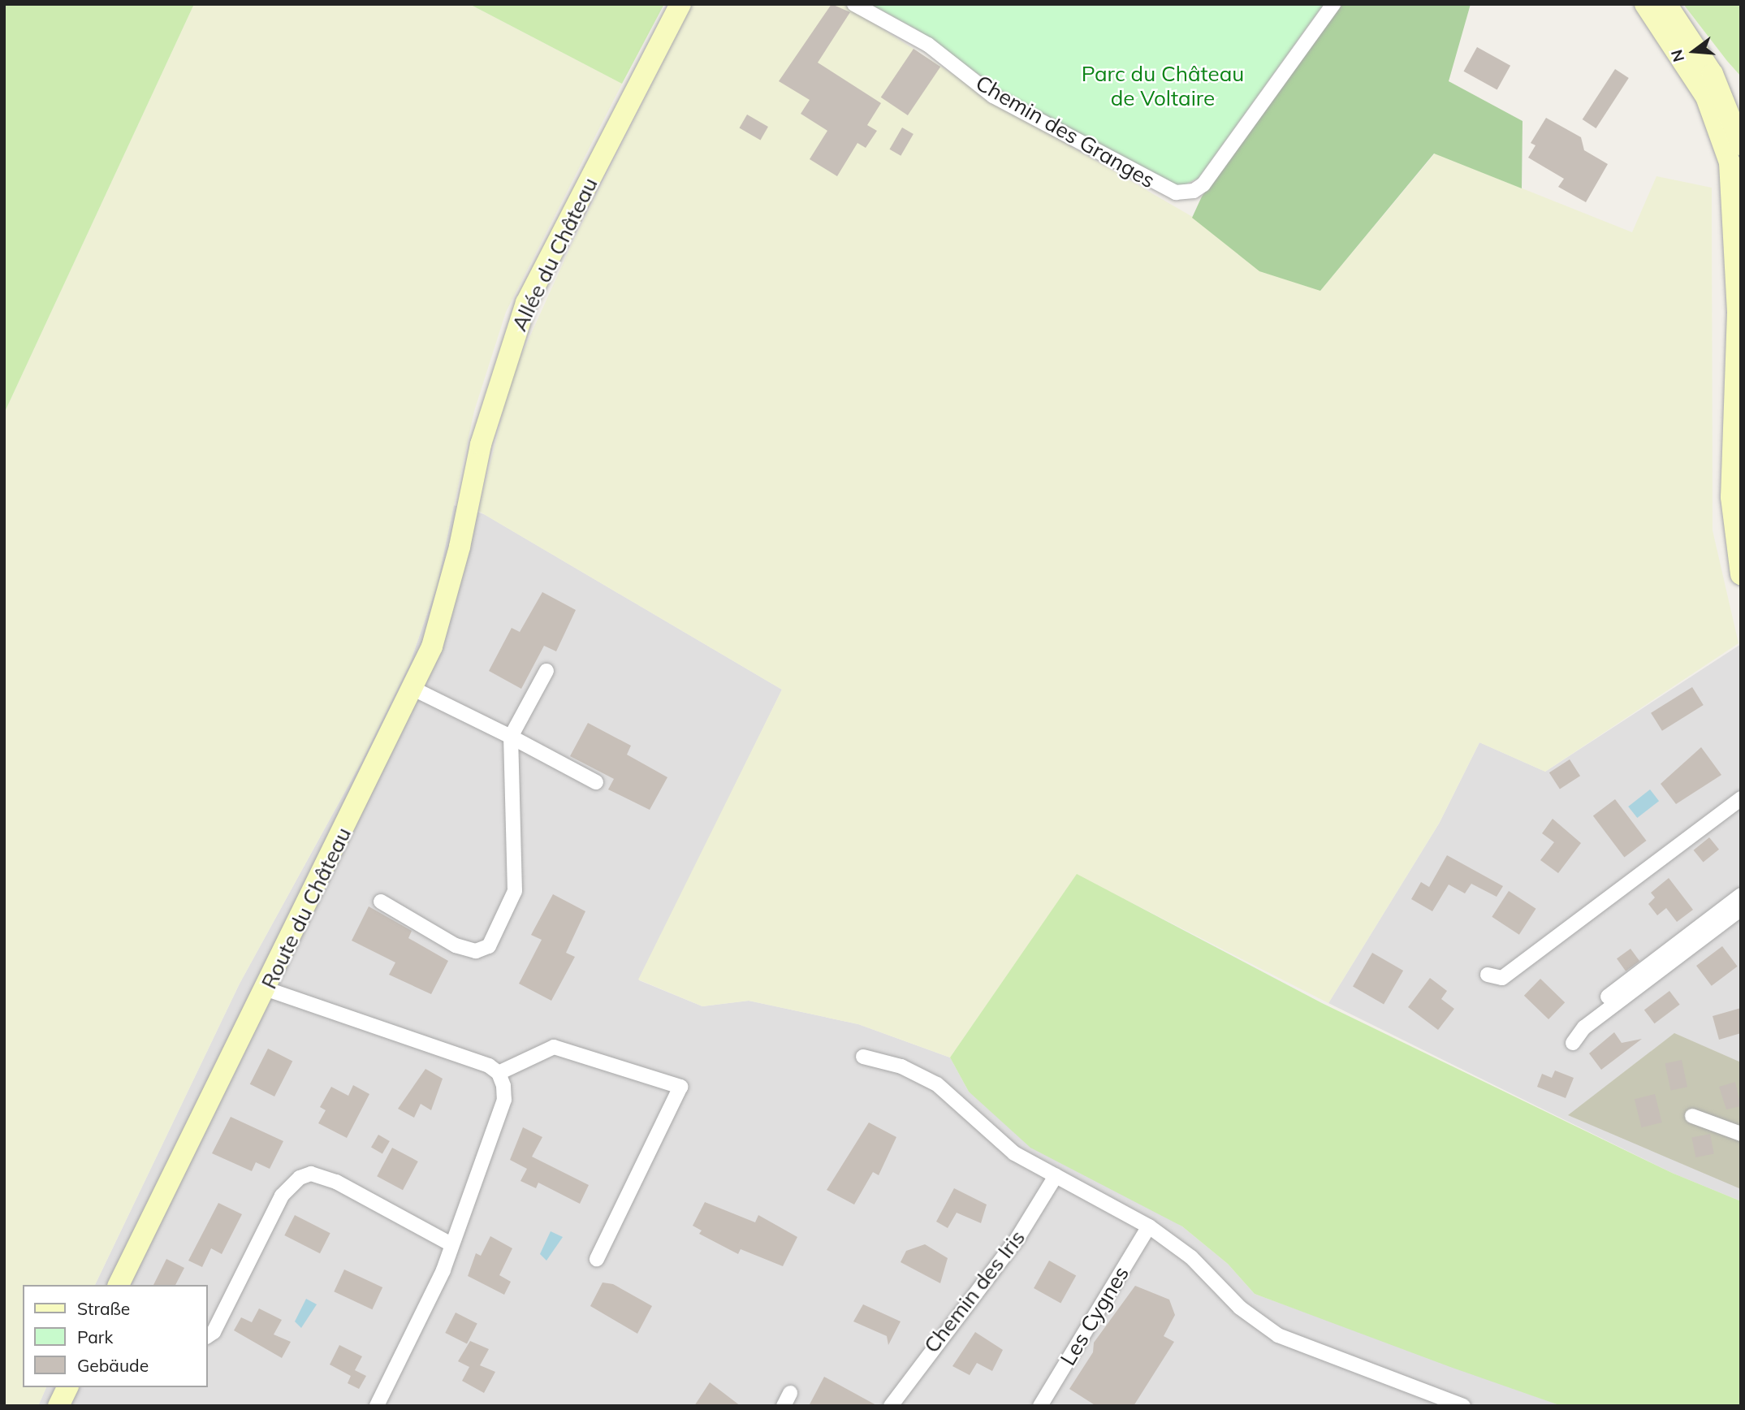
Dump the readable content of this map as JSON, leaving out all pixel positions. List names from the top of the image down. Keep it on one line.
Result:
{"streets":{"street":["Chemin des Granges","Allée du Château","Route du Château","Chemin des Iris","Les Cygnes"]},"crossings":[["Allée du Château","Route du Château"]],"parks":["Parc du Château de Voltaire"],"legend":["Straße","Park","Gebäude"],"north":"left"}
